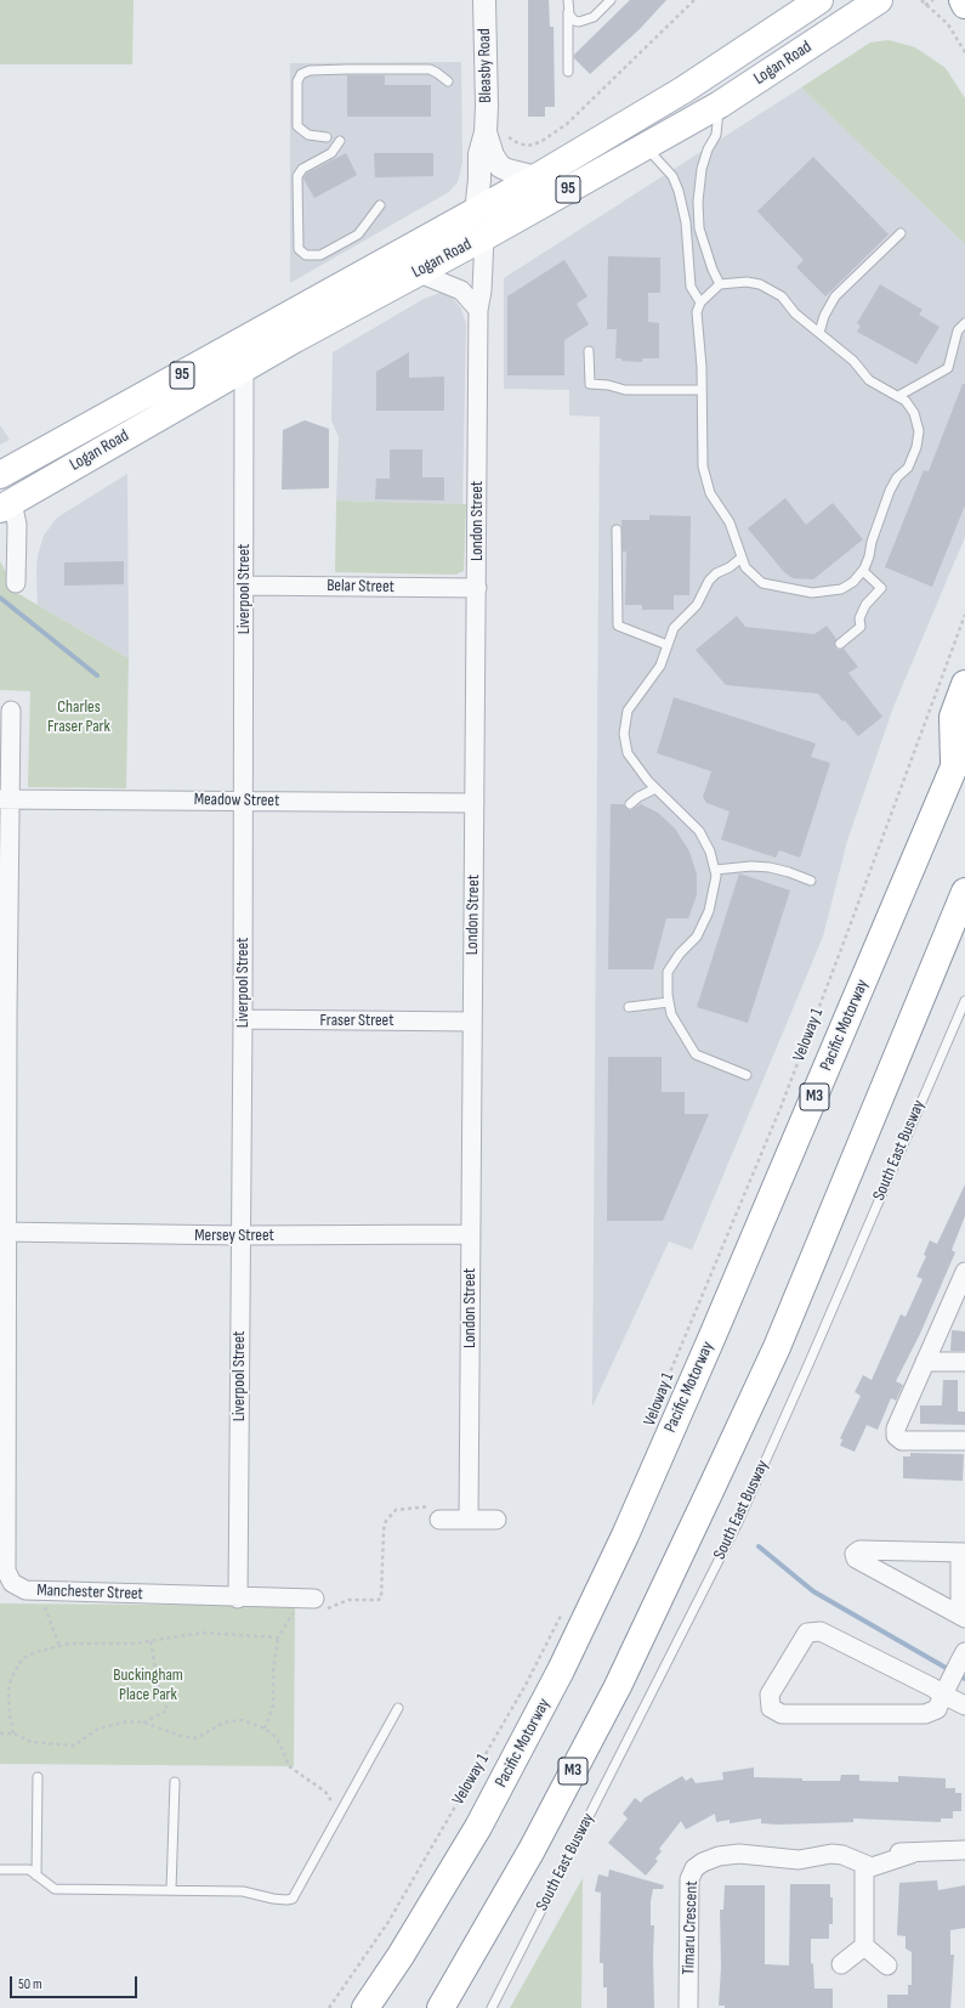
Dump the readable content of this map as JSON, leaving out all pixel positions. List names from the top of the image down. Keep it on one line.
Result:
{"streets":{"main road":["Logan Road","95","Pacific Motorway","M3"],"street":["Bleasby Road","London Street","Belar Street","Liverpool Street","Meadow Street","Fraser Street","Mersey Street","Manchester Street","Timaru Crescent"],"lane":["South East Busway"],"path":["Veloway 1"]},"crossings":[["Logan Road","Bleasby Road"],["Logan Road","London Street"],["Logan Road","Liverpool Street"],["London Street","Belar Street"],["London Street","Meadow Street"],["London Street","Fraser Street"],["London Street","Mersey Street"],["Belar Street","Liverpool Street"],["Liverpool Street","Meadow Street"],["Liverpool Street","Fraser Street"],["Liverpool Street","Mersey Street"],["Liverpool Street","Manchester Street"],["Meadow Street","Manchester Street"],["Mersey Street","Manchester Street"]],"parks":["Charles Fraser Park","Buckingham Place Park"],"scale_bar":"50 m"}
